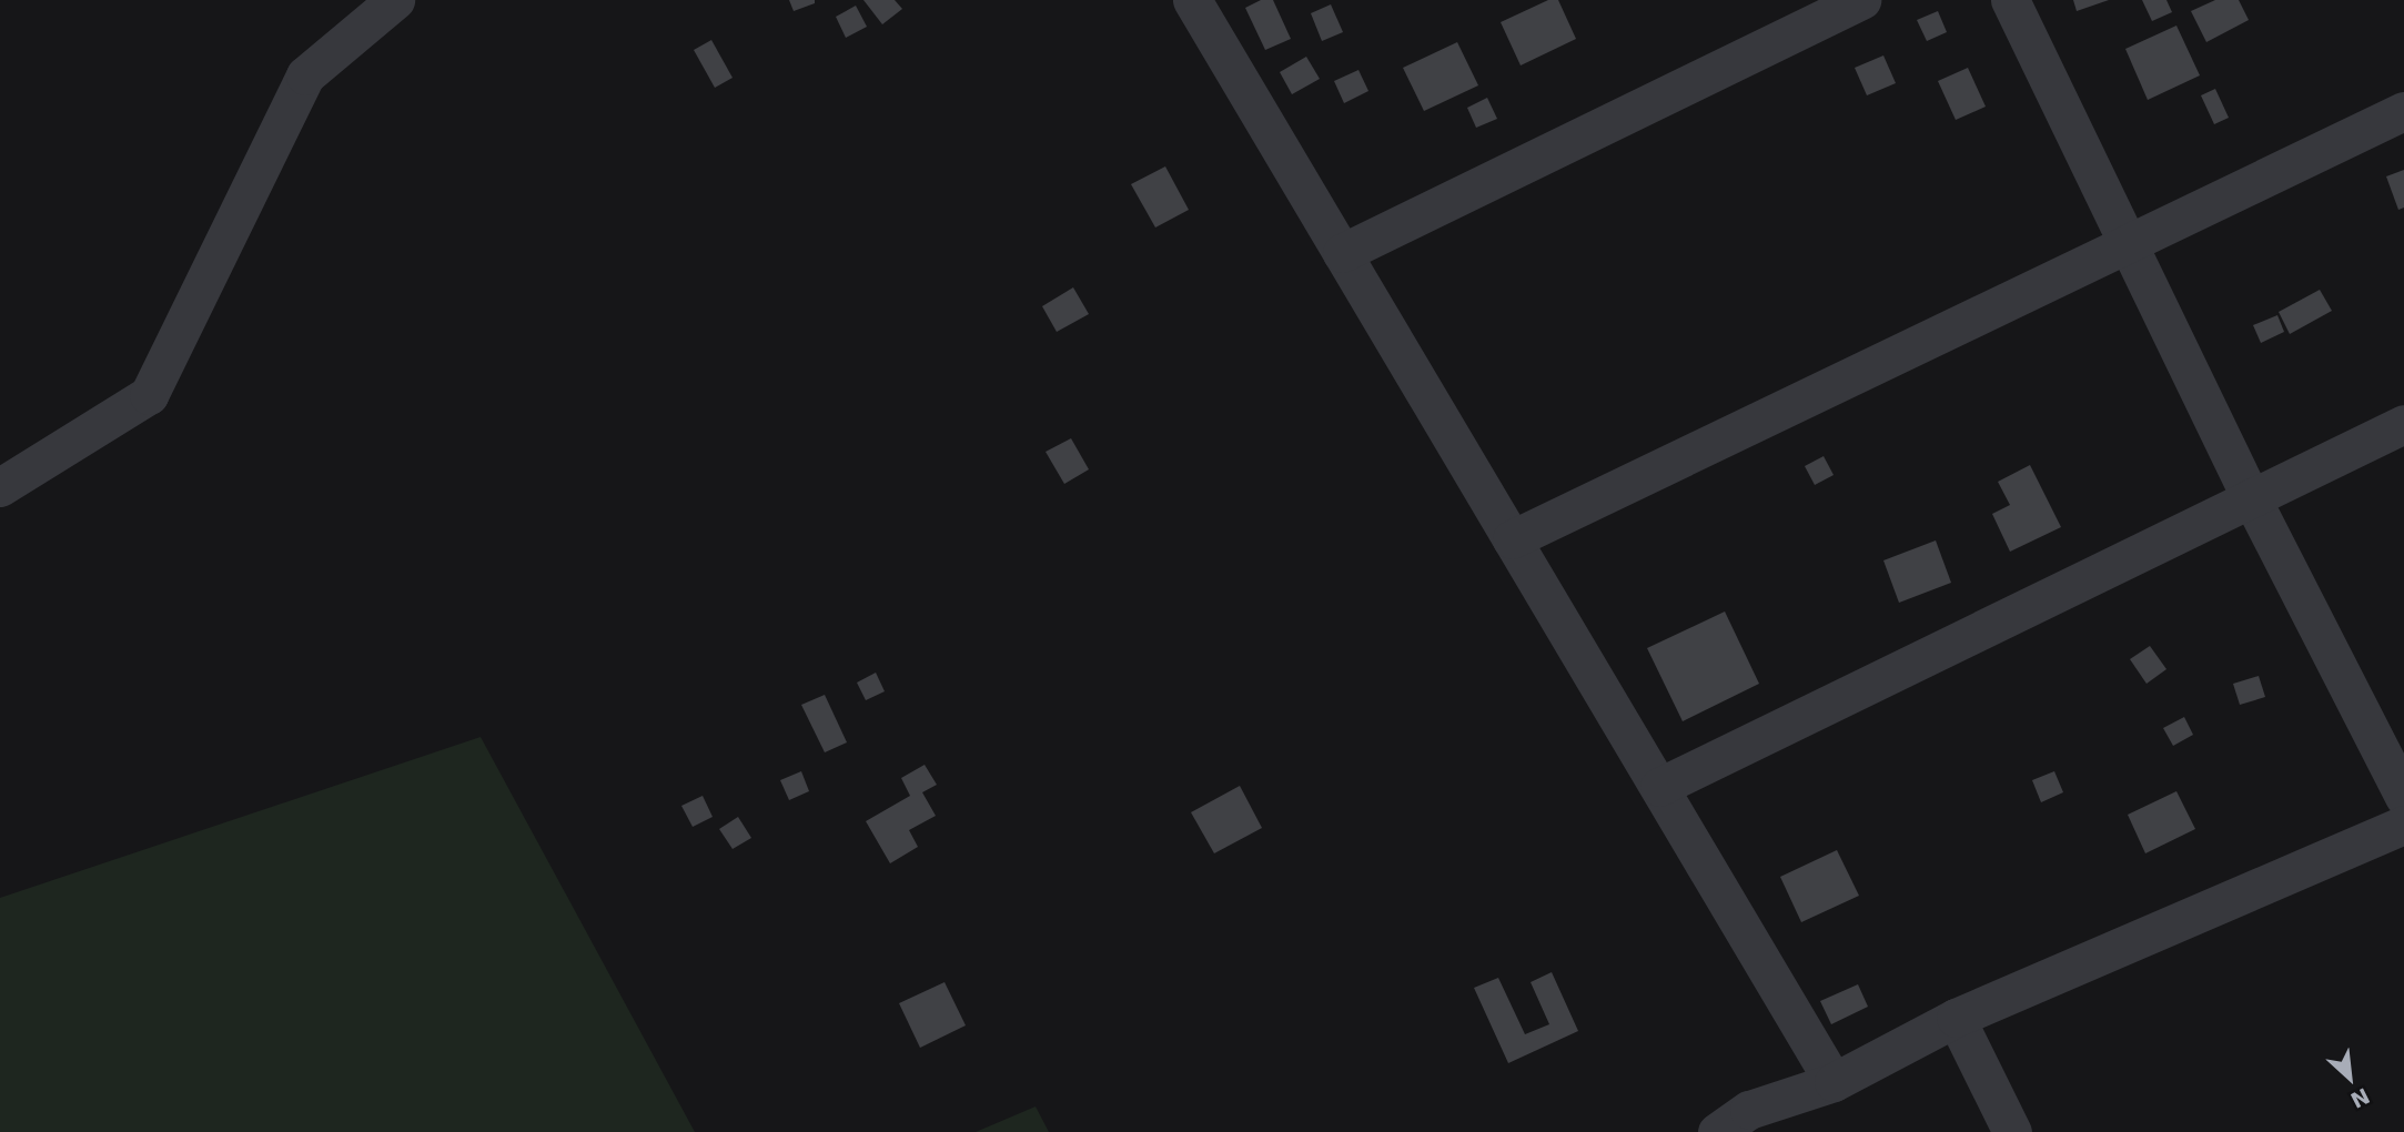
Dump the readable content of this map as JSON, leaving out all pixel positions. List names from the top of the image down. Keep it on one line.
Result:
{"north":"bottom right"}
